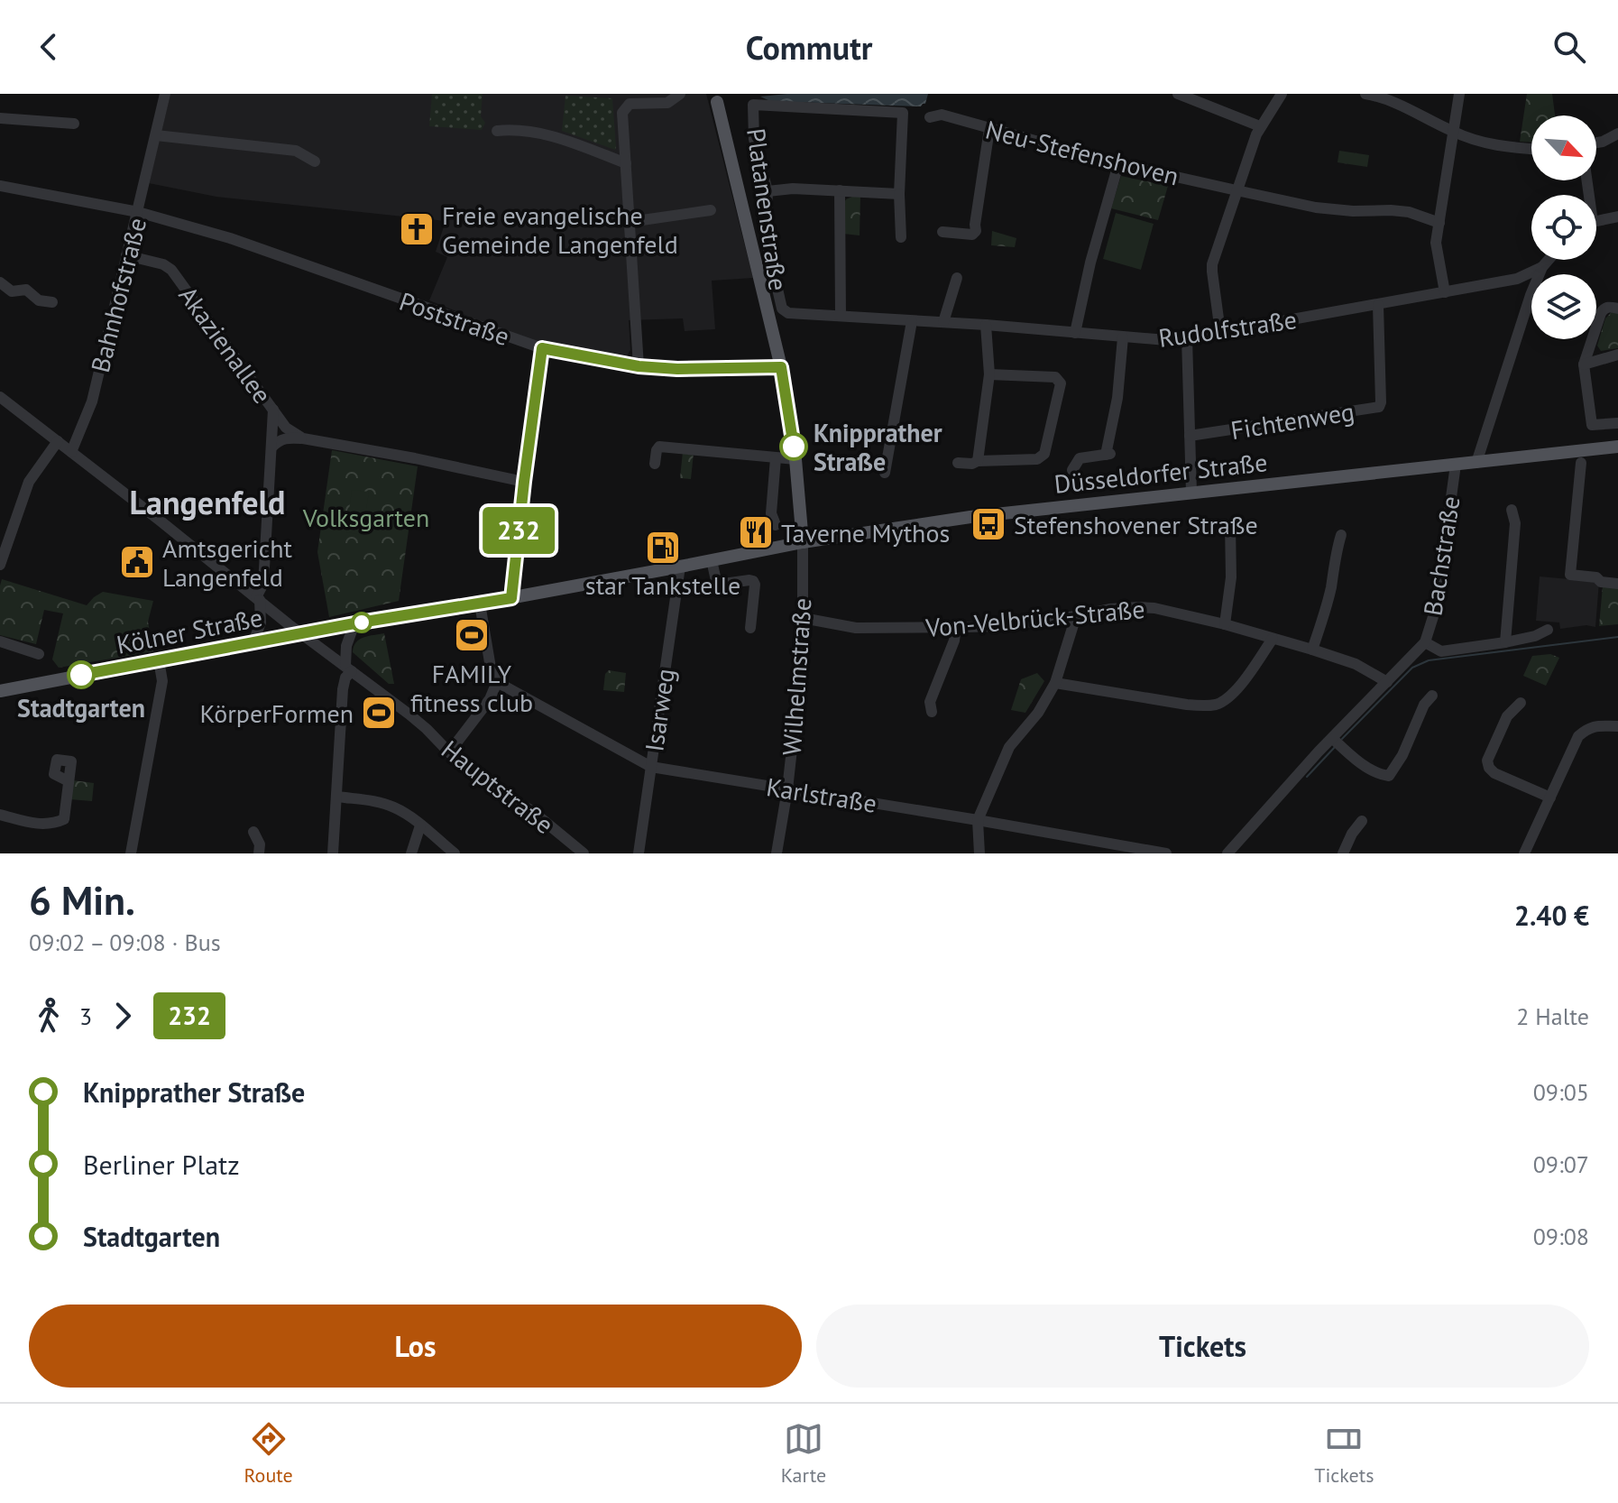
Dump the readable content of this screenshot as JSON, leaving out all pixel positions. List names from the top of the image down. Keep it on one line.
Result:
{"streets":{"main road":["Düsseldorfer Straße","Kölner Straße"],"street":["Neu-Stefenshoven","Platanenstraße","Bahnhofstraße","Poststraße","Rudolfstraße","Akazienallee","Fichtenweg","Bachstraße","Von-Velbrück-Straße","Wilhelmstraße","Isarweg","Hauptstraße","Karlstraße"]},"crossings":[["Platanenstraße","Rudolfstraße"],["Bahnhofstraße","Poststraße"],["Bahnhofstraße","Akazienallee"],["Bahnhofstraße","Hauptstraße"],["Rudolfstraße","Fichtenweg"],["Akazienallee","Hauptstraße"],["Düsseldorfer Straße","Bachstraße"],["Düsseldorfer Straße","Kölner Straße"],["Düsseldorfer Straße","Wilhelmstraße"],["Düsseldorfer Straße","Isarweg"],["Düsseldorfer Straße","Hauptstraße"],["Bachstraße","Von-Velbrück-Straße"],["Von-Velbrück-Straße","Wilhelmstraße"],["Kölner Straße","Hauptstraße"],["Wilhelmstraße","Karlstraße"],["Isarweg","Karlstraße"]],"districts":["Langenfeld"],"parks":["Volksgarten"],"places":{"church":["Freie evangelische Gemeinde Langenfeld"],"other":["Knipprather Straße","Stadtgarten"],"bus stop":["Stefenshovener Straße"],"restaurant":["Taverne Mythos"],"fuel station":["star Tankstelle"],"public building":["Amtsgericht Langenfeld"],"sports":["FAMILY fitness club","KörperFormen"]},"lines":["bus line 232"],"north":"bottom right","page":{"header":"Commutr","on_map":"232","heading":["6 Min.","09:02 – 09:08 · Bus","2.40 €"],"legs":["3","232","2 Halte"],"list":[{"name":"Knipprather Straße","value":"09:05"},{"name":"Berliner Platz","value":"09:07"},{"name":"Stadtgarten","value":"09:08"}],"buttons":["Los","Tickets"],"tabs":["Route","Karte","Tickets"]}}
